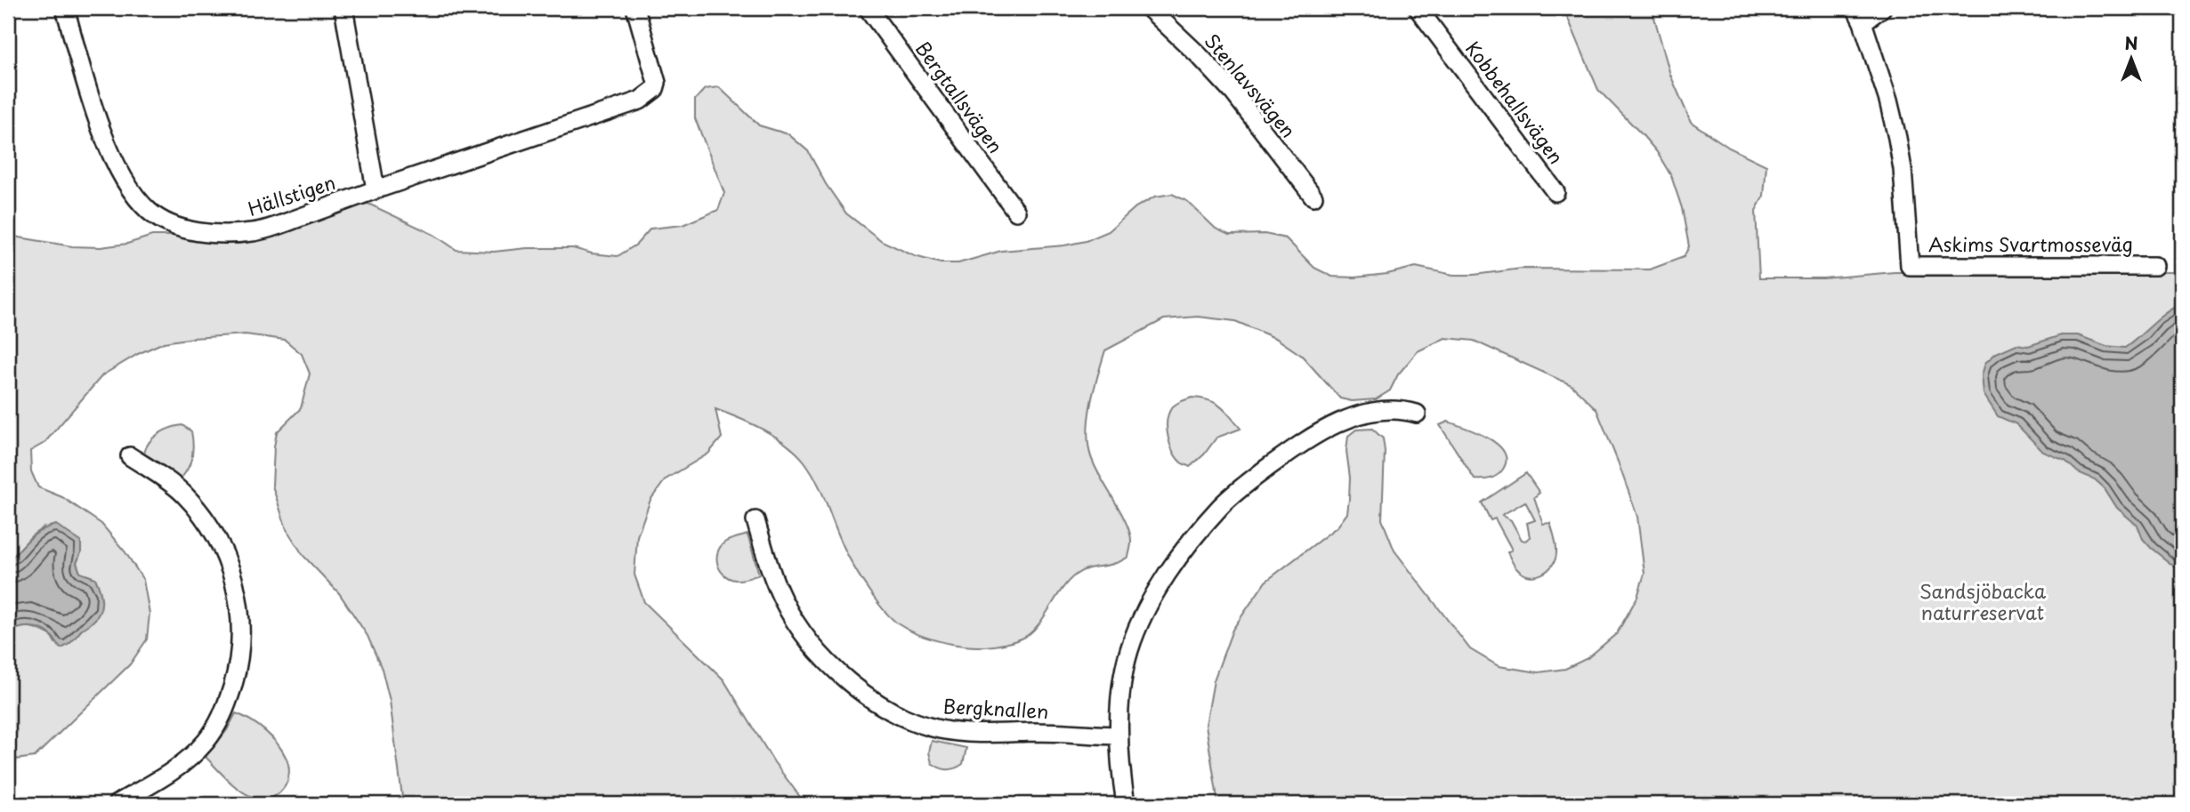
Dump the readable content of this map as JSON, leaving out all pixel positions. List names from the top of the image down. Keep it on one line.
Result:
{"streets":{"street":["Stenlavsvägen","Bergtallsvägen","Kobbehallsvägen","Hällstigen","Askims Svartmosseväg","Bergknallen"]},"parks":["Sandsjöbacka naturreservat"],"north":"top"}
